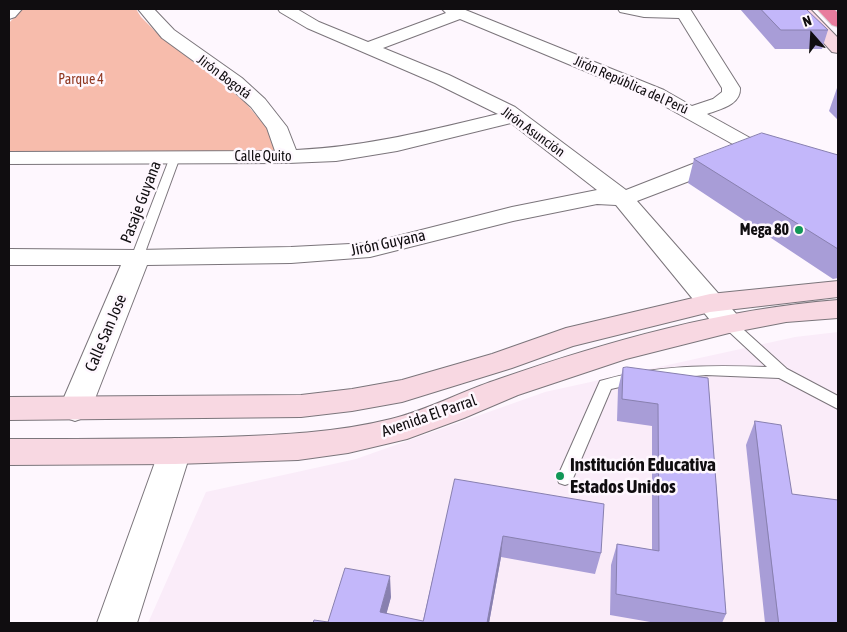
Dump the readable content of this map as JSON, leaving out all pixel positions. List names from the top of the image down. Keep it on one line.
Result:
{"streets":{"street":["Jirón Bogotá","Jirón República del Perú","Jirón Asunción","Calle Quito","Jirón Guyana","Calle San Jose","Avenida El Parral"],"lane":["Pasaje Guyana"]},"crossings":[["Jirón Bogotá","Calle Quito"],["Jirón República del Perú","Jirón Guyana"],["Jirón Asunción","Calle Quito"],["Jirón Asunción","Jirón Guyana"],["Jirón Asunción","Avenida El Parral"],["Calle Quito","Pasaje Guyana"],["Pasaje Guyana","Jirón Guyana"],["Pasaje Guyana","Calle San Jose"],["Jirón Guyana","Calle San Jose"],["Calle San Jose","Avenida El Parral"]],"parks":["Parque 4"],"places":["Mega 80","Institución Educativa Estados Unidos"],"north":"top"}
